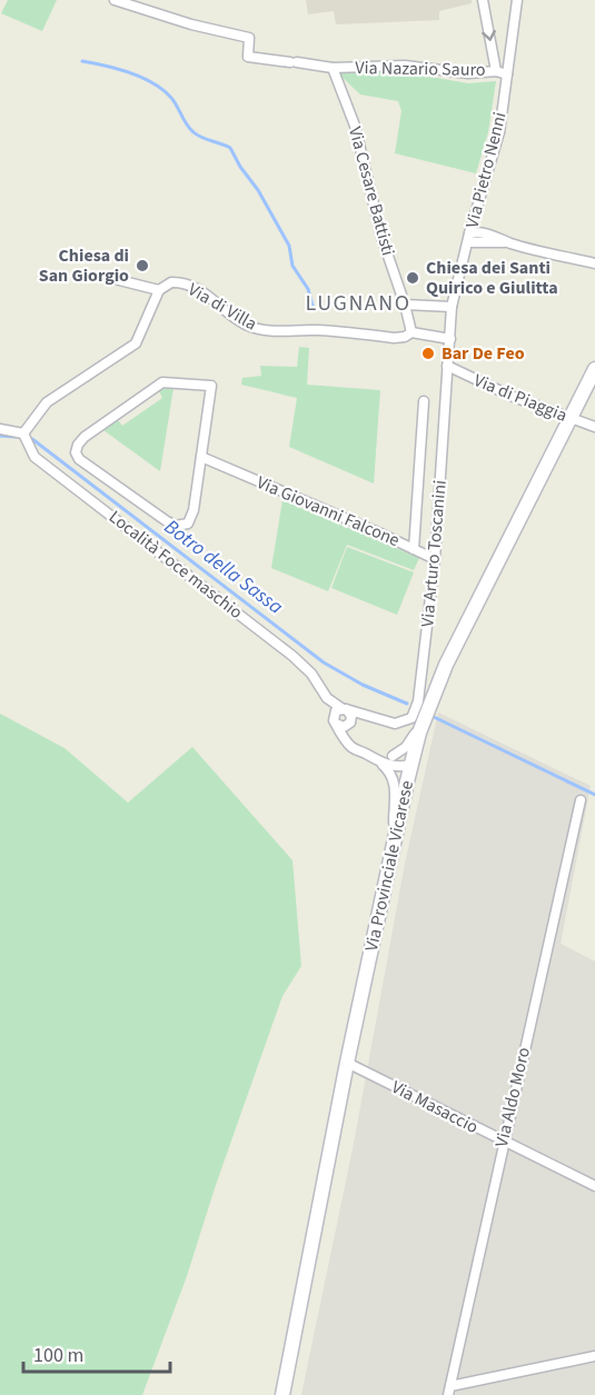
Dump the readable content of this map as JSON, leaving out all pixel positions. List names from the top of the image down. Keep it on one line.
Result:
{"streets":{"main road":["Via Provinciale Vicarese"],"street":["Via Nazario Sauro","Via Pietro Nenni","Via Cesare Battisti","Via di Villa","Via di Piaggia","Via Giovanni Falcone","Via Arturo Toscanini","Località Foce maschio","Via Aldo Moro","Via Masaccio"]},"crossings":[["Via Nazario Sauro","Via Pietro Nenni"],["Via Nazario Sauro","Via Cesare Battisti"],["Via Pietro Nenni","Via di Villa"],["Via Pietro Nenni","Via Arturo Toscanini"],["Via Cesare Battisti","Via di Villa"],["Via di Villa","Via Arturo Toscanini"],["Via di Villa","Località Foce maschio"],["Via di Piaggia","Via Arturo Toscanini"],["Via di Piaggia","Via Provinciale Vicarese"],["Via Giovanni Falcone","Via Arturo Toscanini"],["Via Arturo Toscanini","Località Foce maschio"],["Via Provinciale Vicarese","Via Masaccio"],["Via Aldo Moro","Via Masaccio"]],"districts":["LUGNANO"],"water":["Botro della Sassa"],"places":["Chiesa di San Giorgio","Chiesa dei Santi Quirico e Giulitta","Bar De Feo"],"scale_bar":"100 m"}
